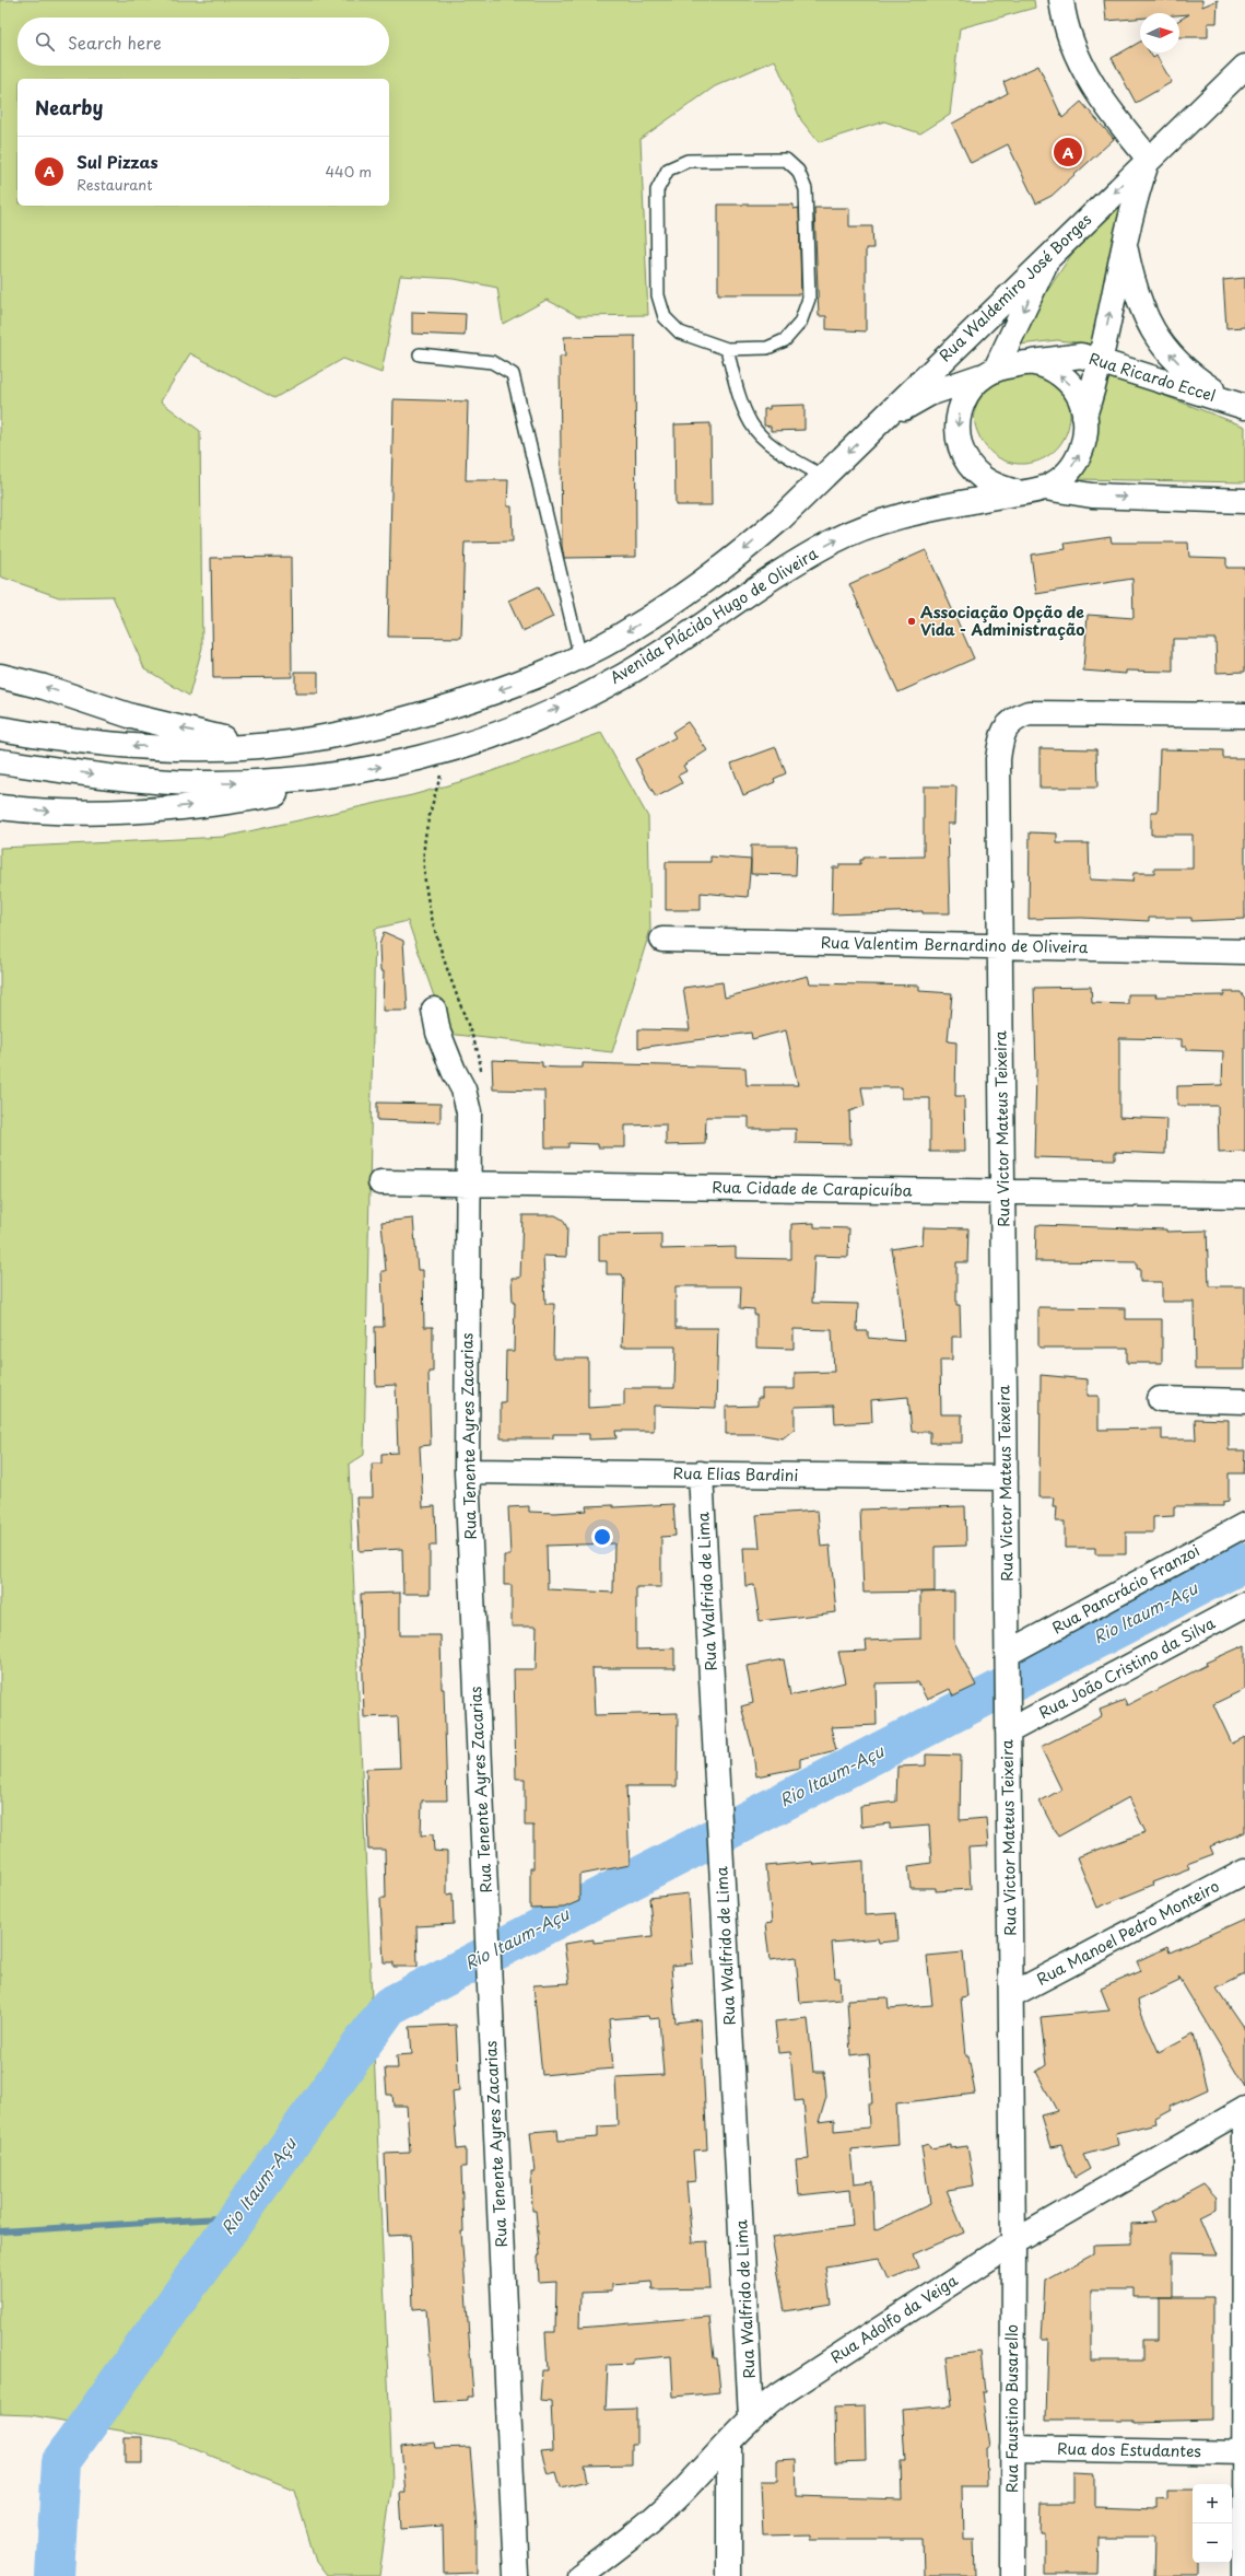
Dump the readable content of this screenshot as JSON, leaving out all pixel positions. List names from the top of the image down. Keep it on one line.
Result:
{"streets":{"street":["Rua Waldemiro José Borges","Rua Ricardo Eccel","Avenida Plácido Hugo de Oliveira","Rua Valentim Bernardino de Oliveira","Rua Victor Mateus Teixeira","Rua Cidade de Carapicuíba","Rua Tenente Ayres Zacarias","Rua Elias Bardini","Rua Pancrácio Franzoi","Rua Walfrido de Lima","Rua João Cristino da Silva","Rua Manoel Pedro Monteiro","Rua Adolfo da Veiga","Rua Faustino Busarello","Rua dos Estudantes"]},"crossings":[["Rua Waldemiro José Borges","Avenida Plácido Hugo de Oliveira"],["Rua Ricardo Eccel","Avenida Plácido Hugo de Oliveira"],["Rua Valentim Bernardino de Oliveira","Rua Victor Mateus Teixeira"],["Rua Victor Mateus Teixeira","Rua Cidade de Carapicuíba"],["Rua Victor Mateus Teixeira","Rua Elias Bardini"],["Rua Victor Mateus Teixeira","Rua Pancrácio Franzoi"],["Rua Victor Mateus Teixeira","Rua João Cristino da Silva"],["Rua Victor Mateus Teixeira","Rua Manoel Pedro Monteiro"],["Rua Victor Mateus Teixeira","Rua Adolfo da Veiga"],["Rua Victor Mateus Teixeira","Rua Faustino Busarello"],["Rua Cidade de Carapicuíba","Rua Tenente Ayres Zacarias"],["Rua Tenente Ayres Zacarias","Rua Elias Bardini"],["Rua Elias Bardini","Rua Walfrido de Lima"],["Rua Walfrido de Lima","Rua Adolfo da Veiga"],["Rua Adolfo da Veiga","Rua Faustino Busarello"],["Rua Faustino Busarello","Rua dos Estudantes"]],"water":["Rio Itaum-Açu"],"places":["Associação Opção de Vida - Administração"],"north":"right","page":{"search":"Search here","heading":"Nearby","pins":"A","list":[{"mark":"A","name":"Sul Pizzas","note":"Restaurant","value":"440 m"}],"map_buttons":["+","−"]}}
